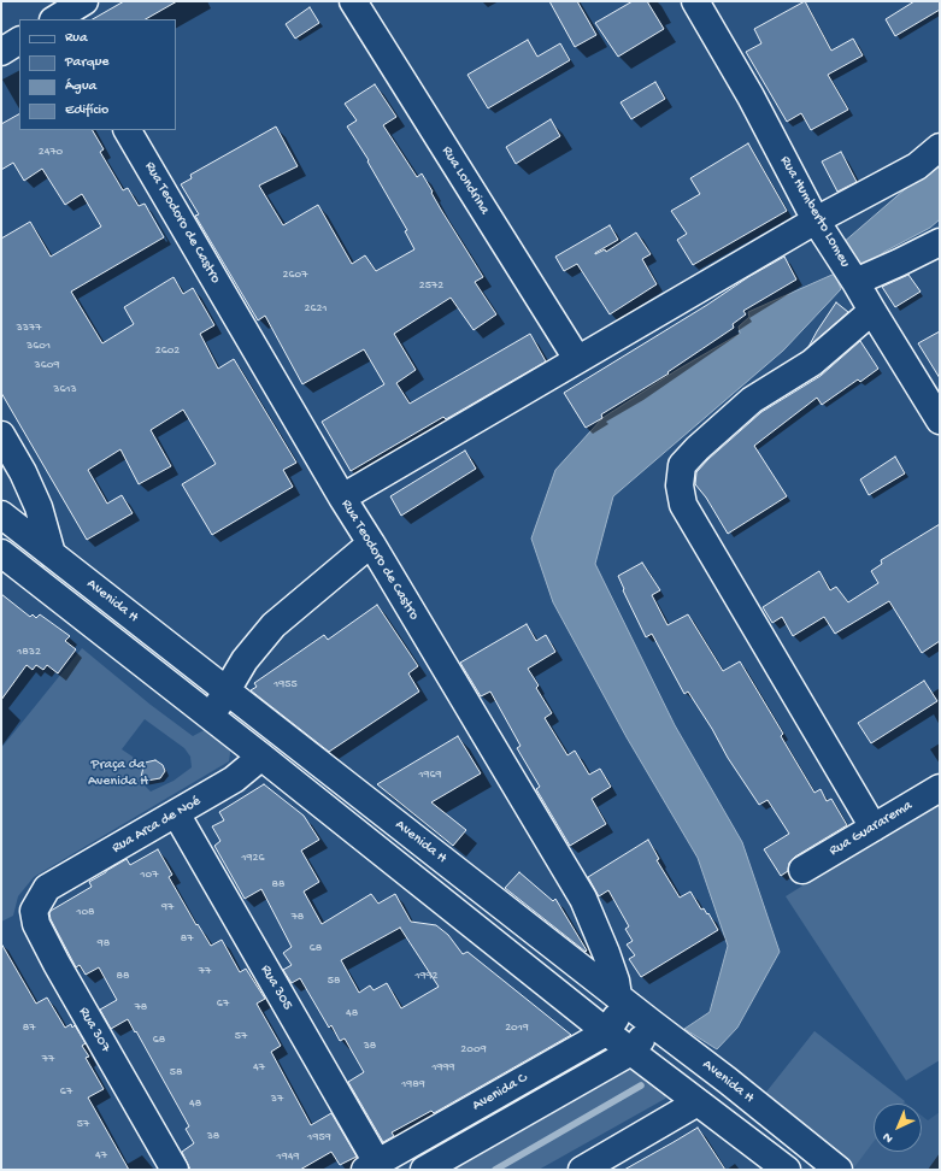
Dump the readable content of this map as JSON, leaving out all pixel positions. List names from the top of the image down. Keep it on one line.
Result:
{"streets":{"street":["Rua Londrina","Rua Humberto Lomeu","Rua Teodoro de Castro","Avenida H","Rua Arca de Noé","Rua Guararema","Rua 305","Rua 307","Avenida C"]},"crossings":[["Rua Teodoro de Castro","Avenida H"],["Rua Teodoro de Castro","Avenida C"],["Avenida H","Rua Arca de Noé"],["Avenida H","Avenida C"],["Rua Arca de Noé","Rua 305"],["Rua Arca de Noé","Rua 307"],["Rua 305","Avenida C"]],"parks":["Praça da Avenida H"],"house_numbers":["2470","2607","2572","2621","3377","3601","2602","3609","3613","1832","1955","1969","1926","107","88","97","108","78","87","98","68","77","88","1992","58","67","78","48","87","2019","57","68","38","2009","77","47","1999","58","1989","67","37","48","57","38","1959","47","1949"],"legend":["Rua","Parque","Água","Edifício"],"north":"bottom left"}
